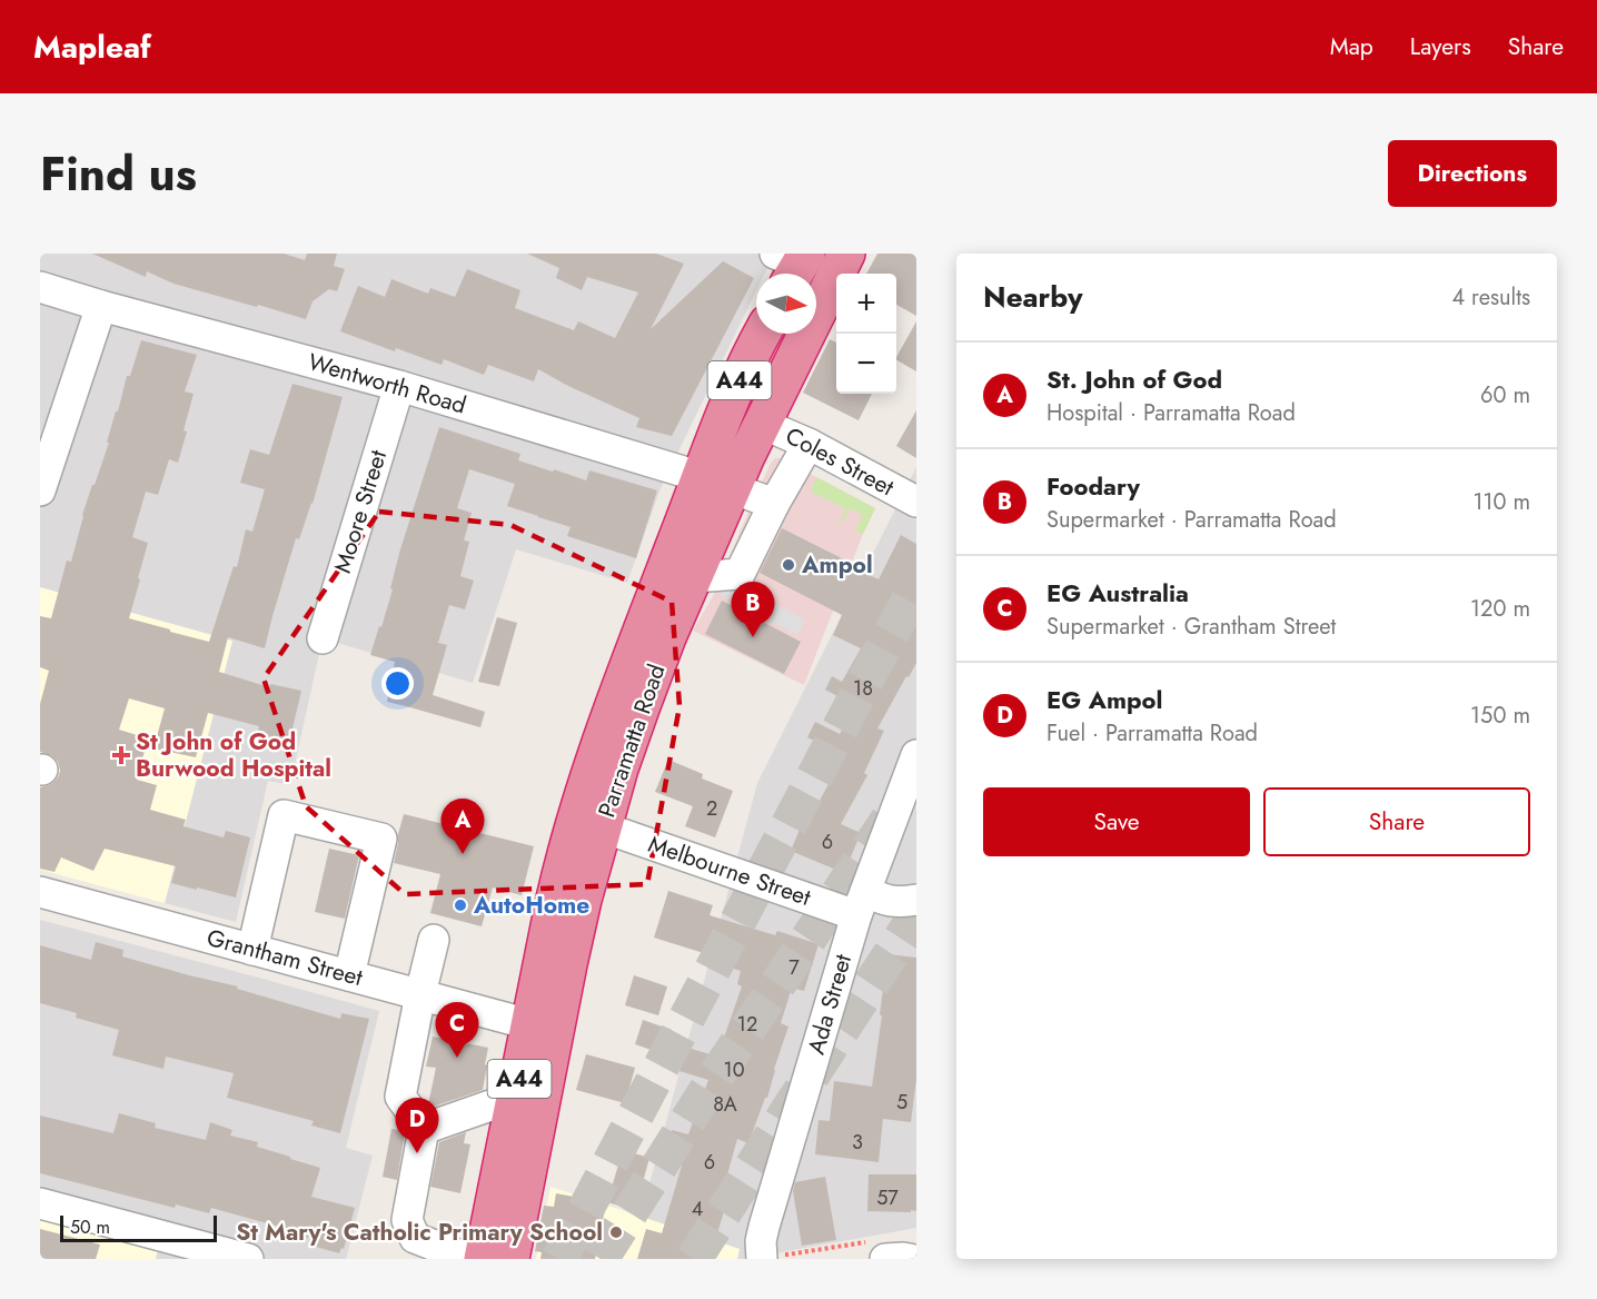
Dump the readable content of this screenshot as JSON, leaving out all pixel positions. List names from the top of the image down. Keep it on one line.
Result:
{"streets":{"highway":["A44","Parramatta Road"],"street":["Wentworth Road","Coles Street","Moore Street","Melbourne Street","Grantham Street","Ada Street"]},"crossings":[["Wentworth Road","Moore Street"],["Wentworth Road","Parramatta Road"],["Coles Street","Parramatta Road"],["Parramatta Road","Melbourne Street"],["Parramatta Road","Grantham Street"],["Melbourne Street","Ada Street"]],"places":{"other":["Ampol","AutoHome","St Mary's Catholic Primary School"],"health":["St John of God Burwood Hospital"]},"house_numbers":["18","2","6","7","12","10","5","8A","3","6","57","4"],"scale_bar":"50 m","north":"right","page":{"header":"Mapleaf","nav":["Map","Layers","Share"],"title":"Find us","buttons":["Directions",["Save","Share"]],"heading":["Nearby","4 results"],"map_buttons":["+","−"],"list":[{"mark":"A","name":"St. John of God","note":"Hospital · Parramatta Road","value":"60 m"},{"mark":"B","name":"Foodary","note":"Supermarket · Parramatta Road","value":"110 m"},{"mark":"C","name":"EG Australia","note":"Supermarket · Grantham Street","value":"120 m"},{"mark":"D","name":"EG Ampol","note":"Fuel · Parramatta Road","value":"150 m"}],"pins":["B","A","C","D"],"scale":"50 m"}}
